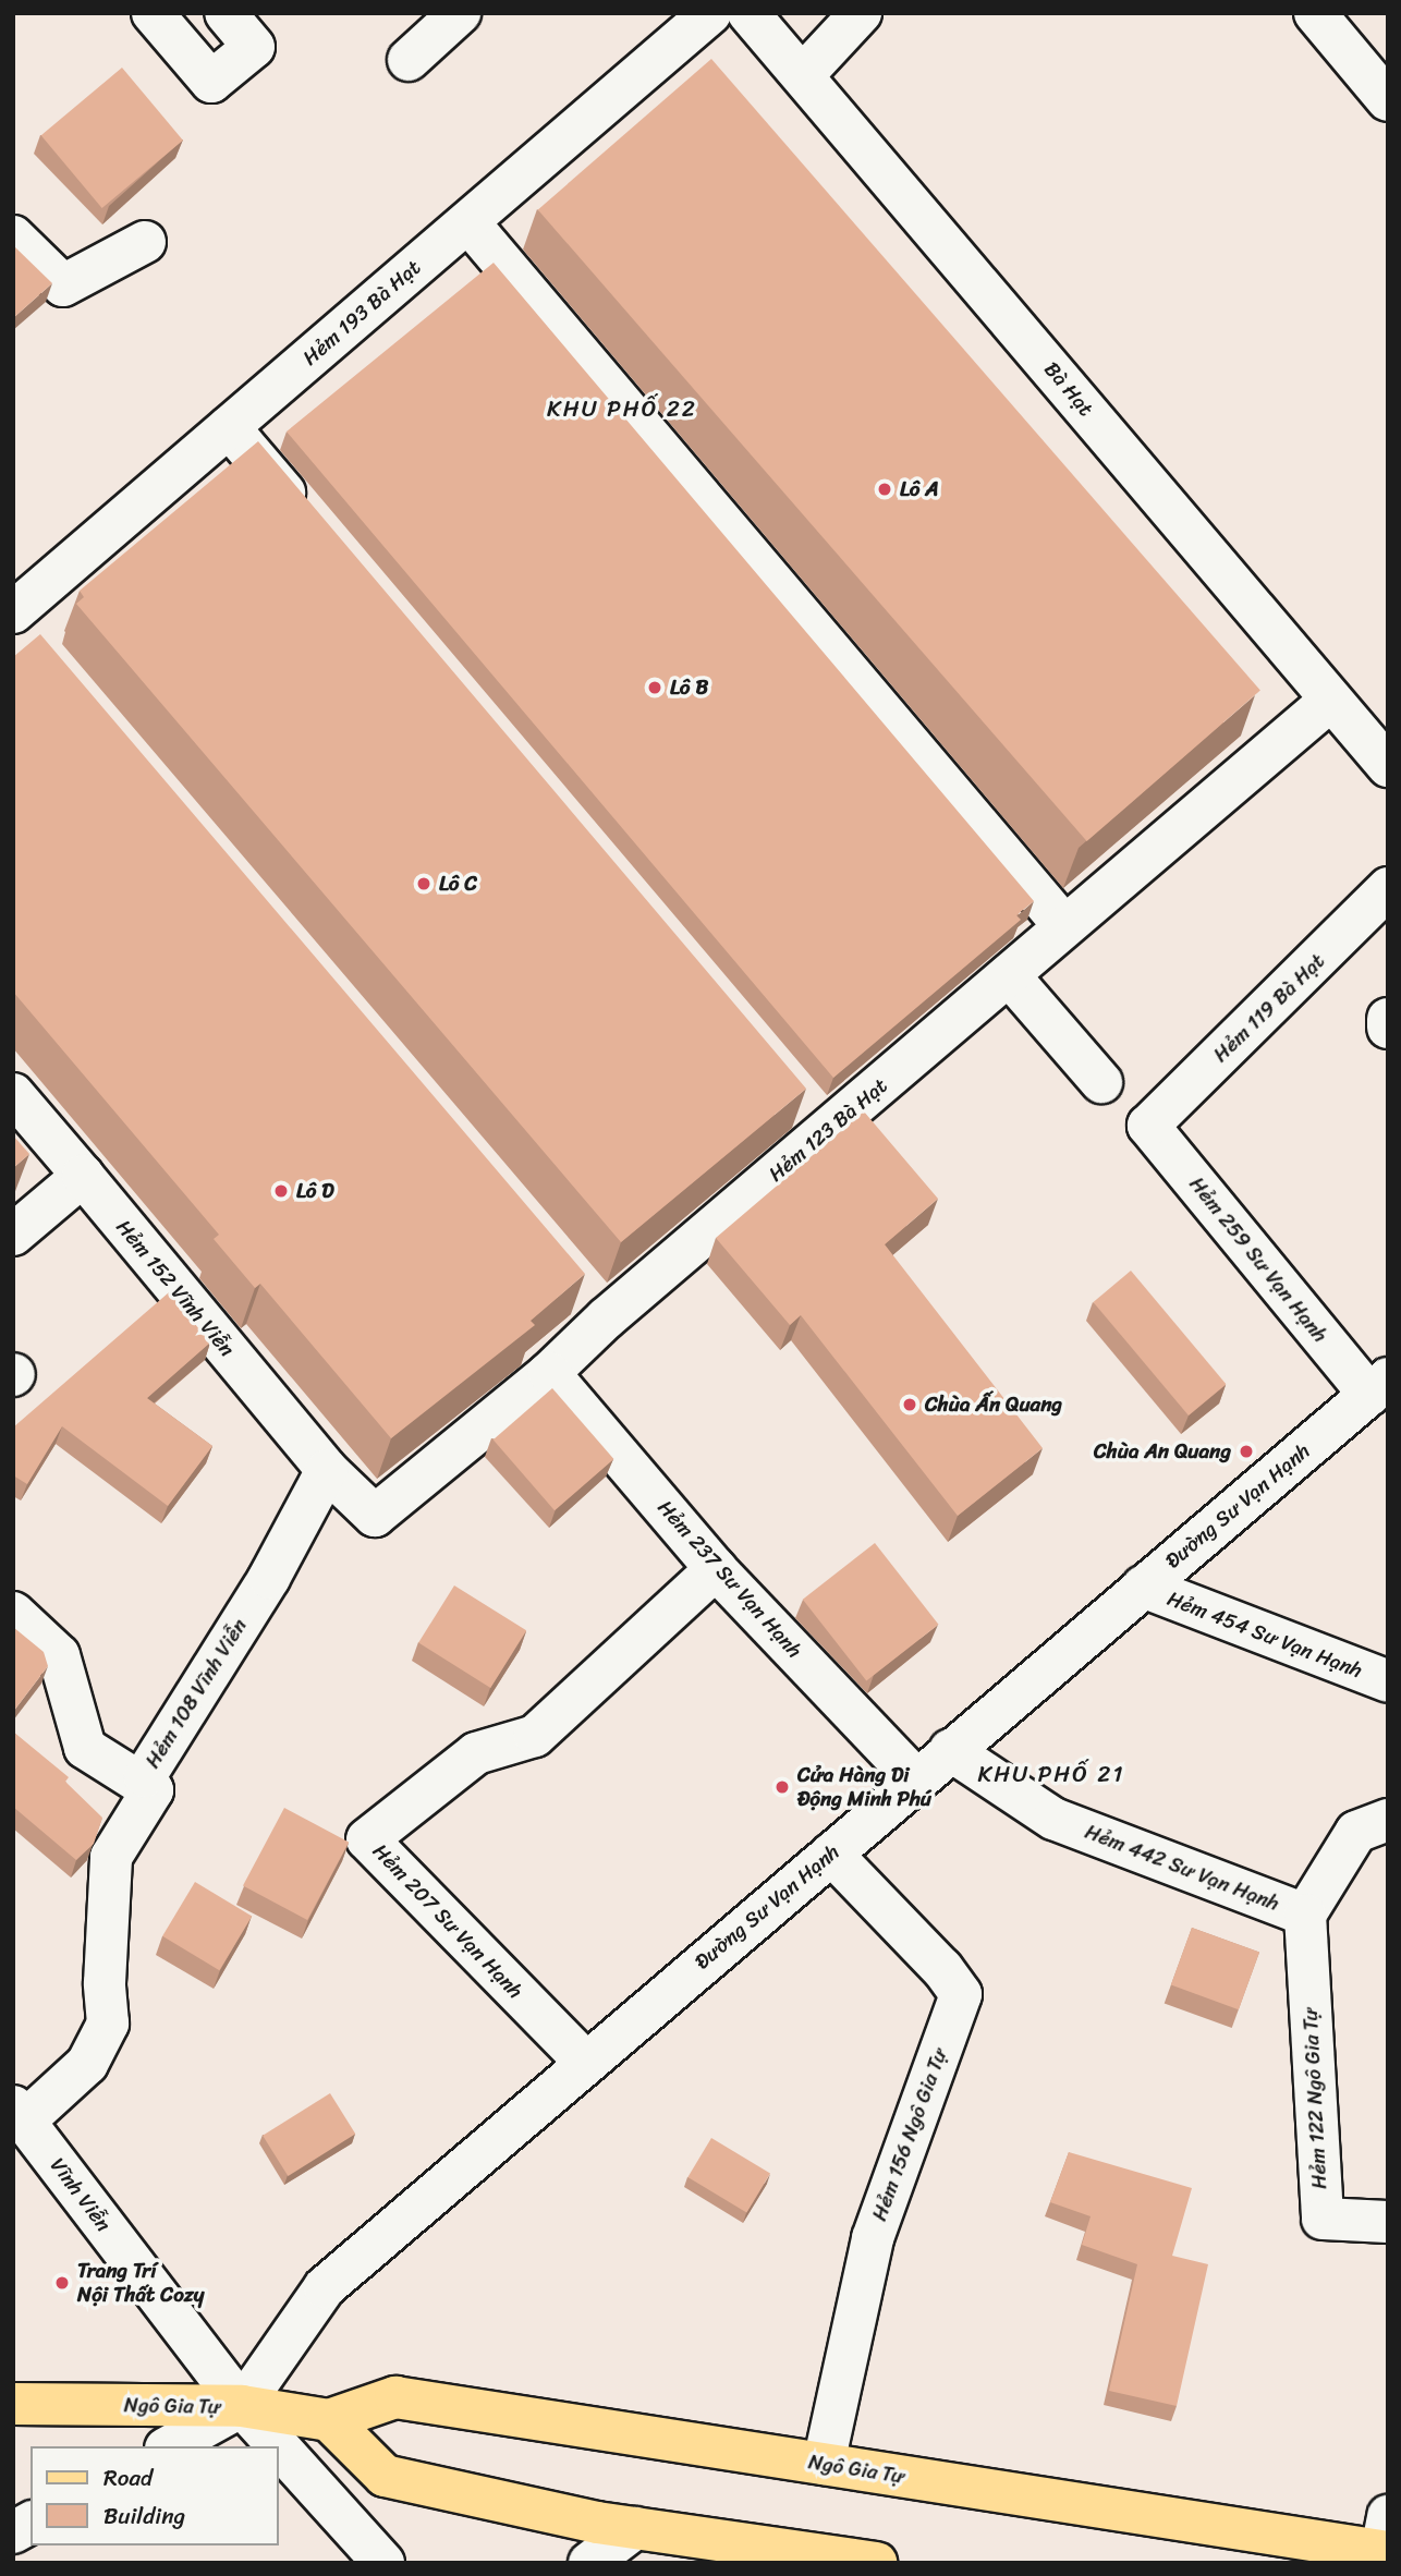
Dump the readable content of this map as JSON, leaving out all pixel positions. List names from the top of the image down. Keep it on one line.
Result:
{"streets":{"main road":["Ngô Gia Tự"],"street":["Hẻm 193 Bà Hạt","Bà Hạt","Hẻm 119 Bà Hạt","Hẻm 123 Bà Hạt","Hẻm 259 Sư Vạn Hạnh","Hẻm 152 Vĩnh Viễn","Đường Sư Vạn Hạnh","Hẻm 237 Sư Vạn Hạnh","Hẻm 454 Sư Vạn Hạnh","Hẻm 108 Vĩnh Viễn","Hẻm 442 Sư Vạn Hạnh","Hẻm 207 Sư Vạn Hạnh","Hẻm 122 Ngô Gia Tự","Hẻm 156 Ngô Gia Tự","Vĩnh Viễn"]},"crossings":[["Bà Hạt","Hẻm 123 Bà Hạt"],["Hẻm 119 Bà Hạt","Hẻm 259 Sư Vạn Hạnh"],["Hẻm 123 Bà Hạt","Hẻm 152 Vĩnh Viễn"],["Hẻm 123 Bà Hạt","Hẻm 237 Sư Vạn Hạnh"],["Hẻm 123 Bà Hạt","Hẻm 108 Vĩnh Viễn"],["Hẻm 259 Sư Vạn Hạnh","Đường Sư Vạn Hạnh"],["Hẻm 152 Vĩnh Viễn","Hẻm 108 Vĩnh Viễn"],["Đường Sư Vạn Hạnh","Hẻm 237 Sư Vạn Hạnh"],["Đường Sư Vạn Hạnh","Hẻm 454 Sư Vạn Hạnh"],["Đường Sư Vạn Hạnh","Hẻm 442 Sư Vạn Hạnh"],["Đường Sư Vạn Hạnh","Hẻm 207 Sư Vạn Hạnh"],["Đường Sư Vạn Hạnh","Hẻm 156 Ngô Gia Tự"],["Đường Sư Vạn Hạnh","Vĩnh Viễn"],["Đường Sư Vạn Hạnh","Ngô Gia Tự"],["Hẻm 237 Sư Vạn Hạnh","Hẻm 207 Sư Vạn Hạnh"],["Hẻm 108 Vĩnh Viễn","Vĩnh Viễn"],["Hẻm 442 Sư Vạn Hạnh","Hẻm 122 Ngô Gia Tự"],["Hẻm 156 Ngô Gia Tự","Ngô Gia Tự"],["Vĩnh Viễn","Ngô Gia Tự"]],"districts":["KHU PHỐ 22","KHU PHỐ 21"],"places":["Lô A","Lô B","Lô C","Lô D","Chùa Ấn Quang","Chùa An Quang","Cửa Hàng Di Động Minh Phú","Trang Trí Nội Thất Cozy"],"legend":["Road","Building"]}
